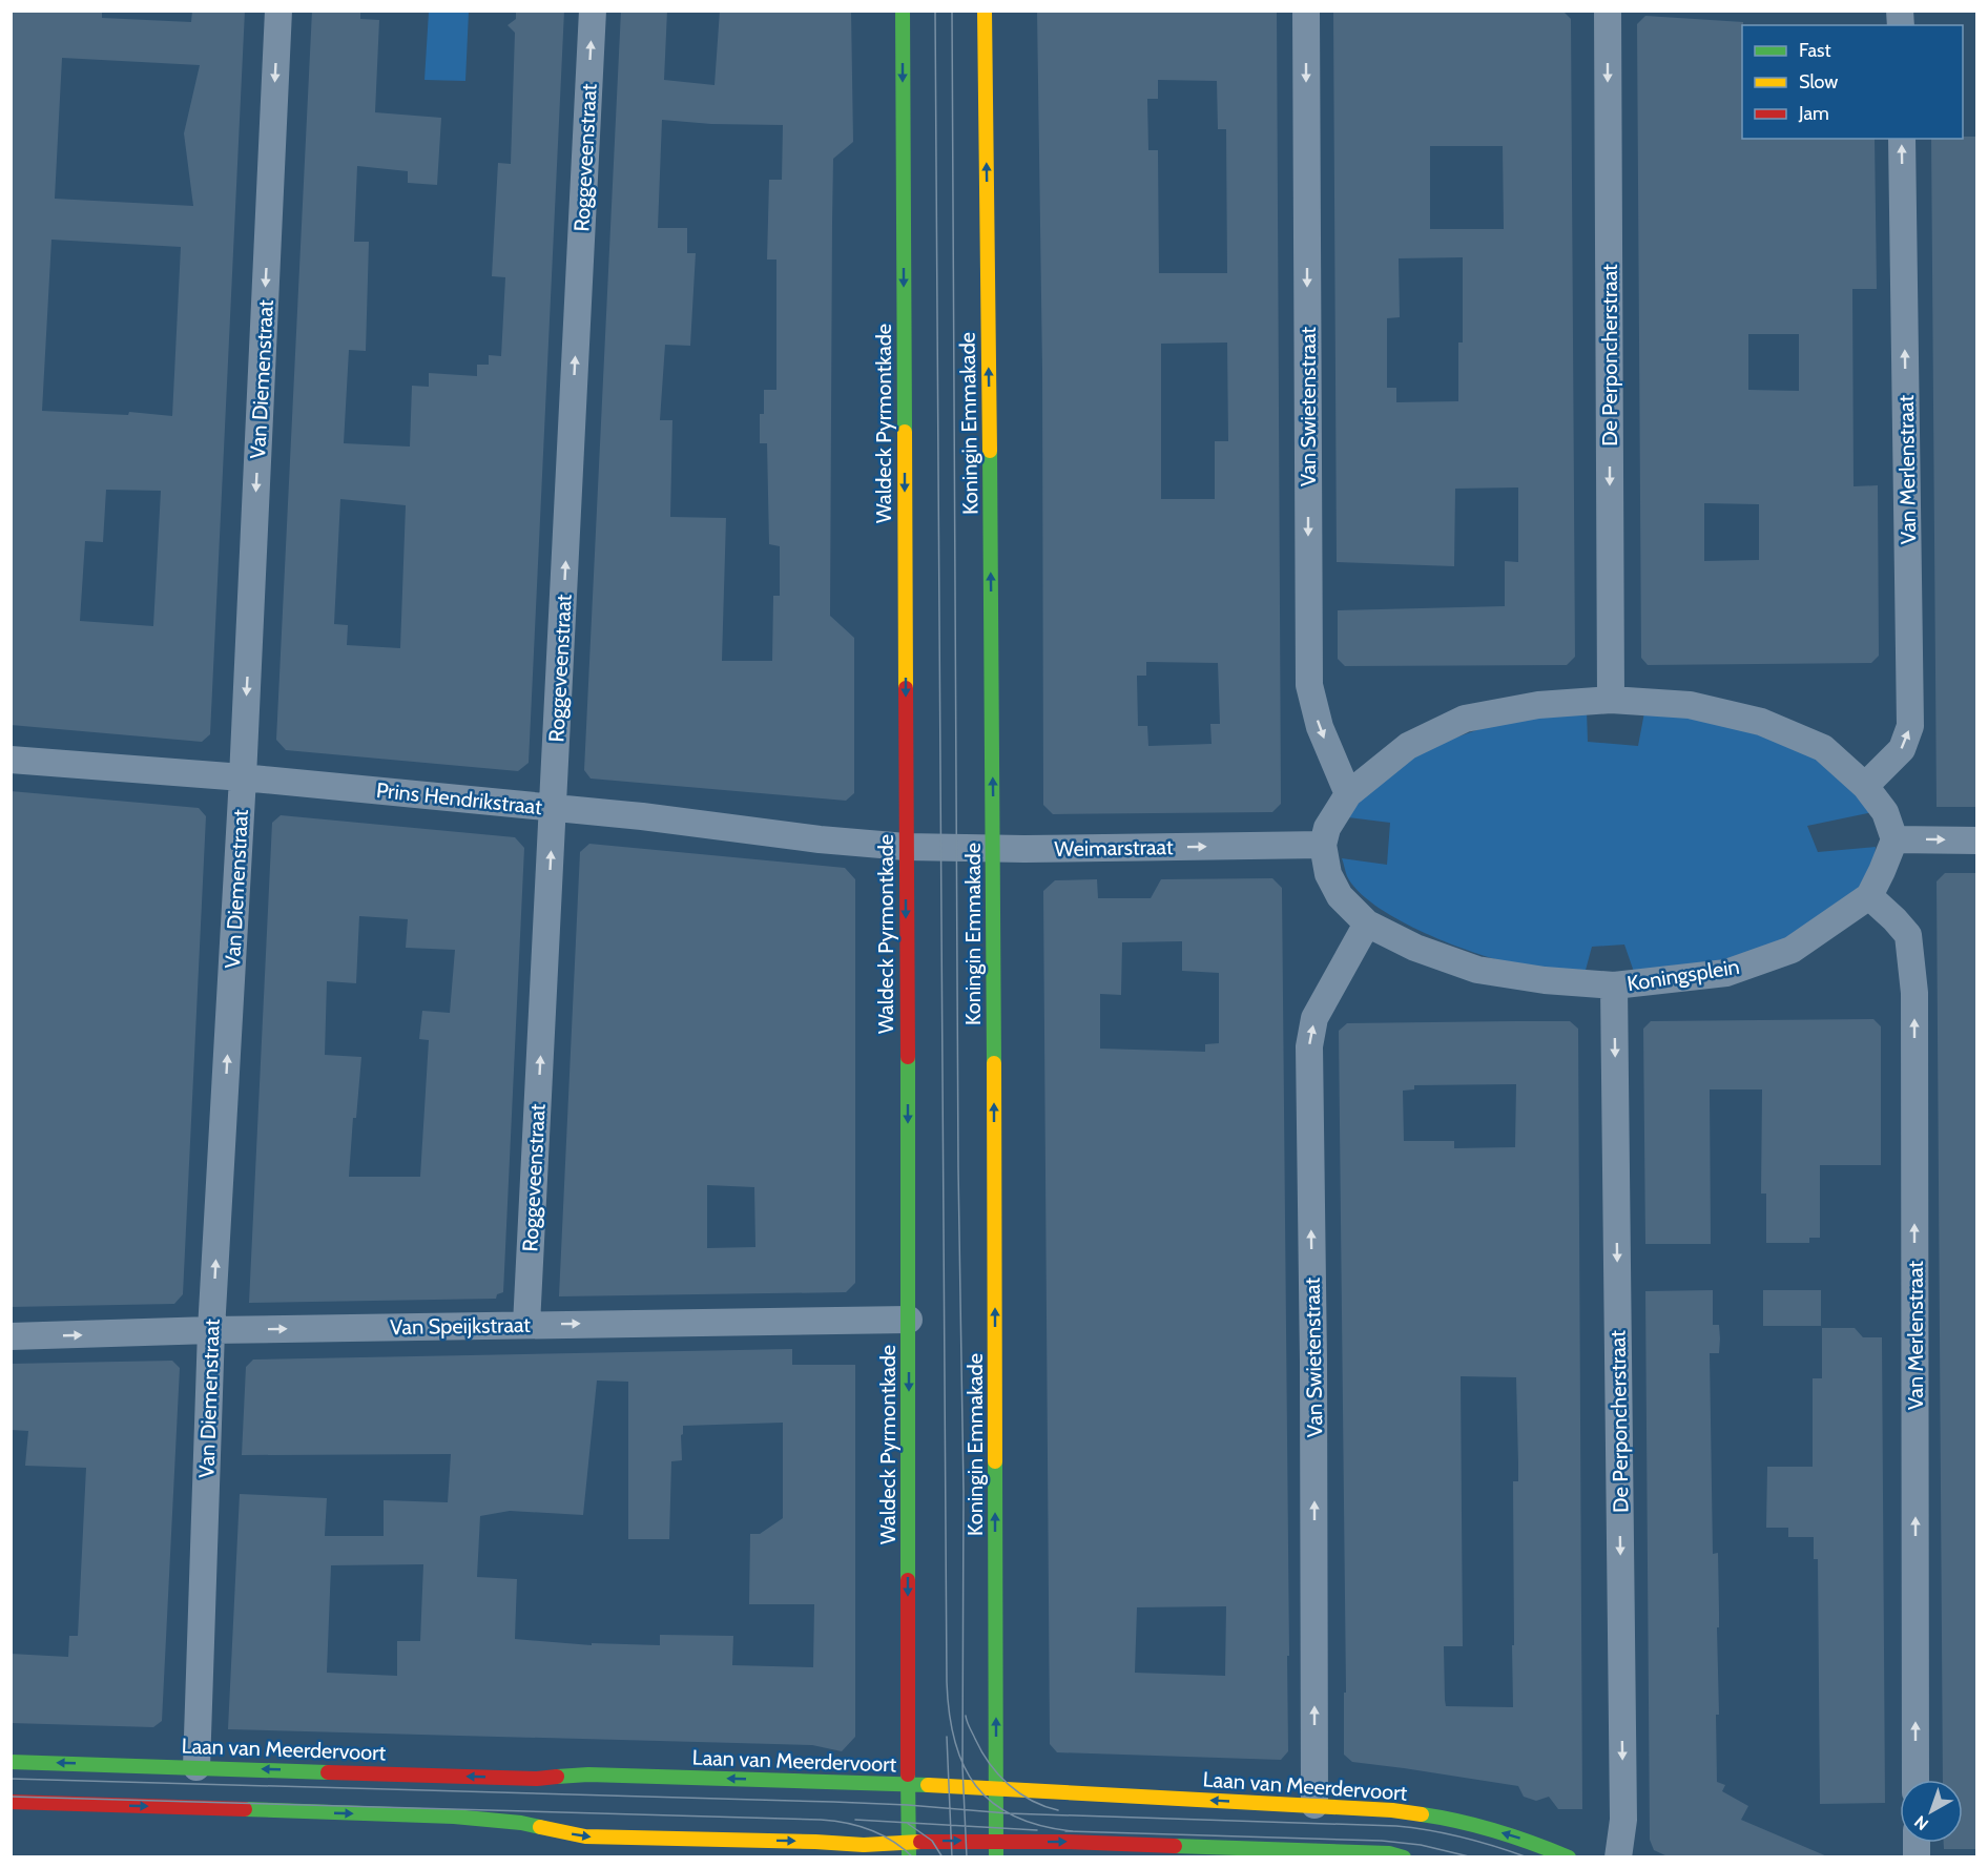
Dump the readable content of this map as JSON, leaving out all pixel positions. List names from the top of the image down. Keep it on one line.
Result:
{"streets":{"main road":["Waldeck Pyrmontkade","Koningin Emmakade","Laan van Meerdervoort"],"street":["Roggeveenstraat","De Perponcherstraat","Van Diemenstraat","Van Swietenstraat","Van Merlenstraat","Prins Hendrikstraat","Weimarstraat","Koningsplein","Van Speijkstraat"]},"crossings":[["Roggeveenstraat","Prins Hendrikstraat"],["Roggeveenstraat","Van Speijkstraat"],["De Perponcherstraat","Koningsplein"],["Van Diemenstraat","Prins Hendrikstraat"],["Van Diemenstraat","Van Speijkstraat"],["Van Diemenstraat","Laan van Meerdervoort"],["Van Swietenstraat","Koningsplein"],["Van Swietenstraat","Laan van Meerdervoort"],["Waldeck Pyrmontkade","Prins Hendrikstraat"],["Waldeck Pyrmontkade","Weimarstraat"],["Waldeck Pyrmontkade","Van Speijkstraat"],["Waldeck Pyrmontkade","Laan van Meerdervoort"],["Koningin Emmakade","Weimarstraat"],["Koningin Emmakade","Laan van Meerdervoort"],["Van Merlenstraat","Koningsplein"],["Prins Hendrikstraat","Weimarstraat"],["Weimarstraat","Koningsplein"]],"one_way":["Roggeveenstraat","De Perponcherstraat","Waldeck Pyrmontkade","Koningin Emmakade","Van Merlenstraat","Weimarstraat","Van Speijkstraat"],"legend":["Fast","Slow","Jam"],"north":"bottom left"}
